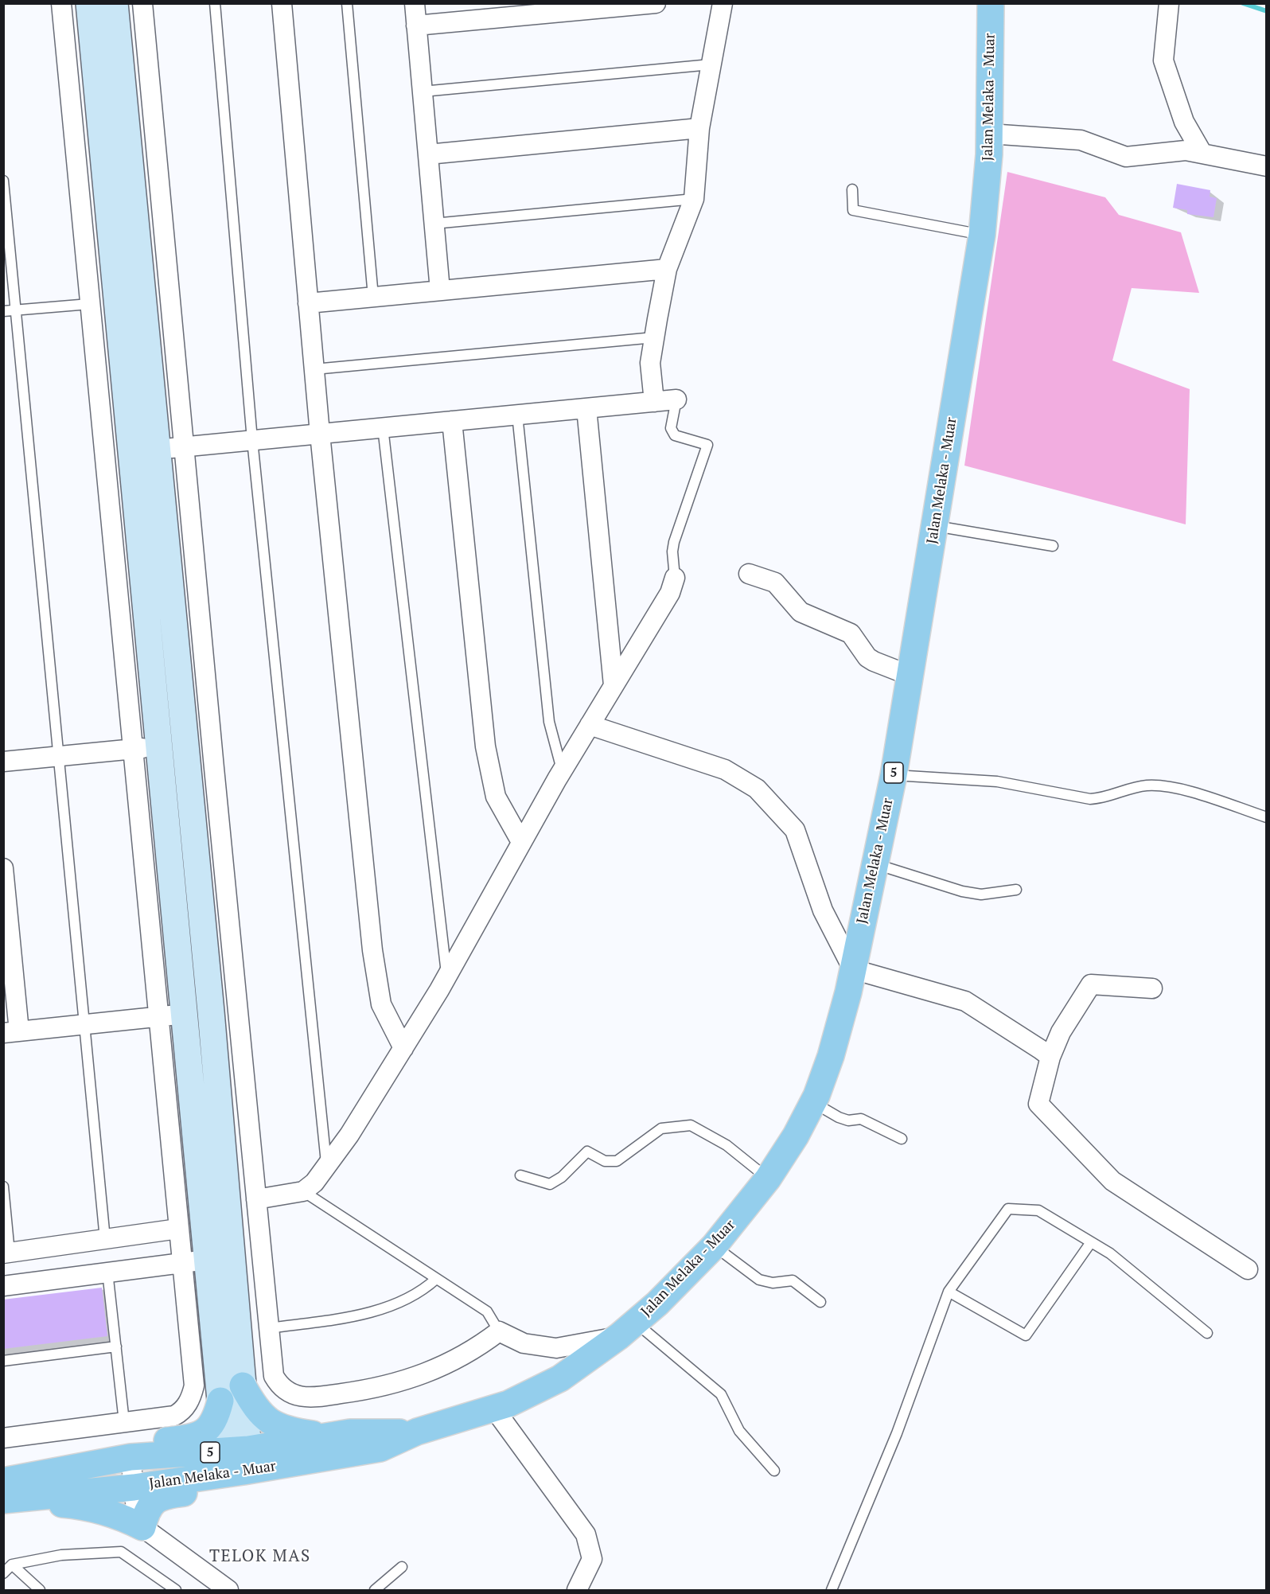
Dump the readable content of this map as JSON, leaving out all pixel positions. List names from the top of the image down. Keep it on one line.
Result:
{"streets":{"main road":["Jalan Melaka - Muar","5"]},"districts":["TELOK MAS"]}
